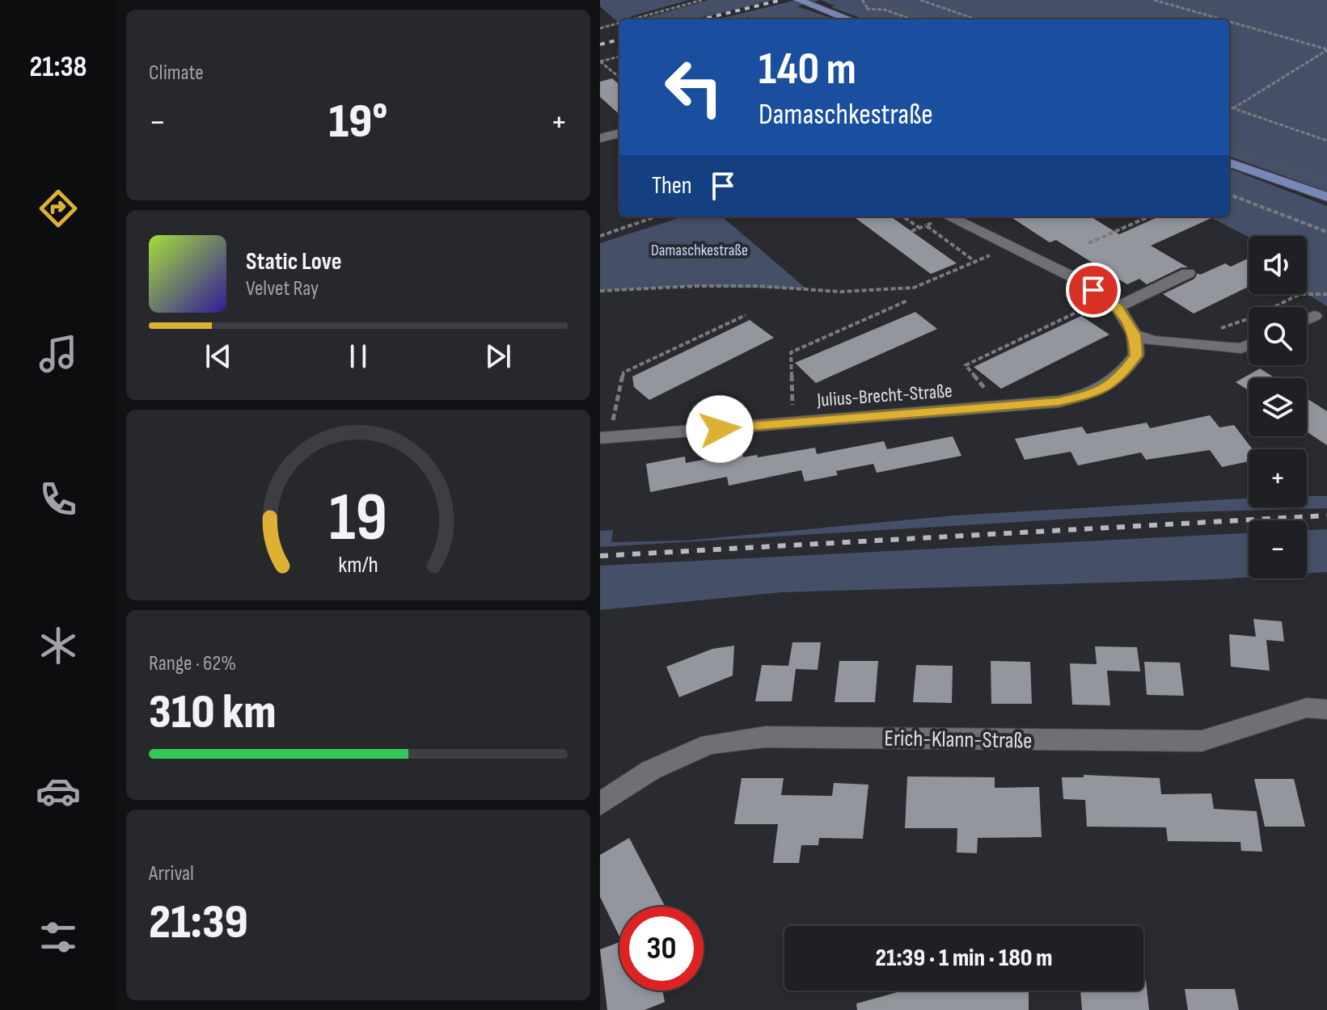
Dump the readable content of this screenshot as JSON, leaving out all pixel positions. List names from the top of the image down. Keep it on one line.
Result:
{"streets":{"street":["Julius-Brecht-Straße","Erich-Klann-Straße"]},"parks":["Damaschkestraße"],"page":{"tabs":"21:38","tile":["Climate",["Range · 62%","310 km"],["Arrival","21:39"]],"turn":["140 m","Damaschkestraße"],"heat":["−","19°","+"],"then":"Then","song":["Static Love","Velvet Ray"],"map_buttons":["+","−"],"limit":"30","trip":"21:39 · 1 min · 180 m","gauge":["19","km/h"]}}
